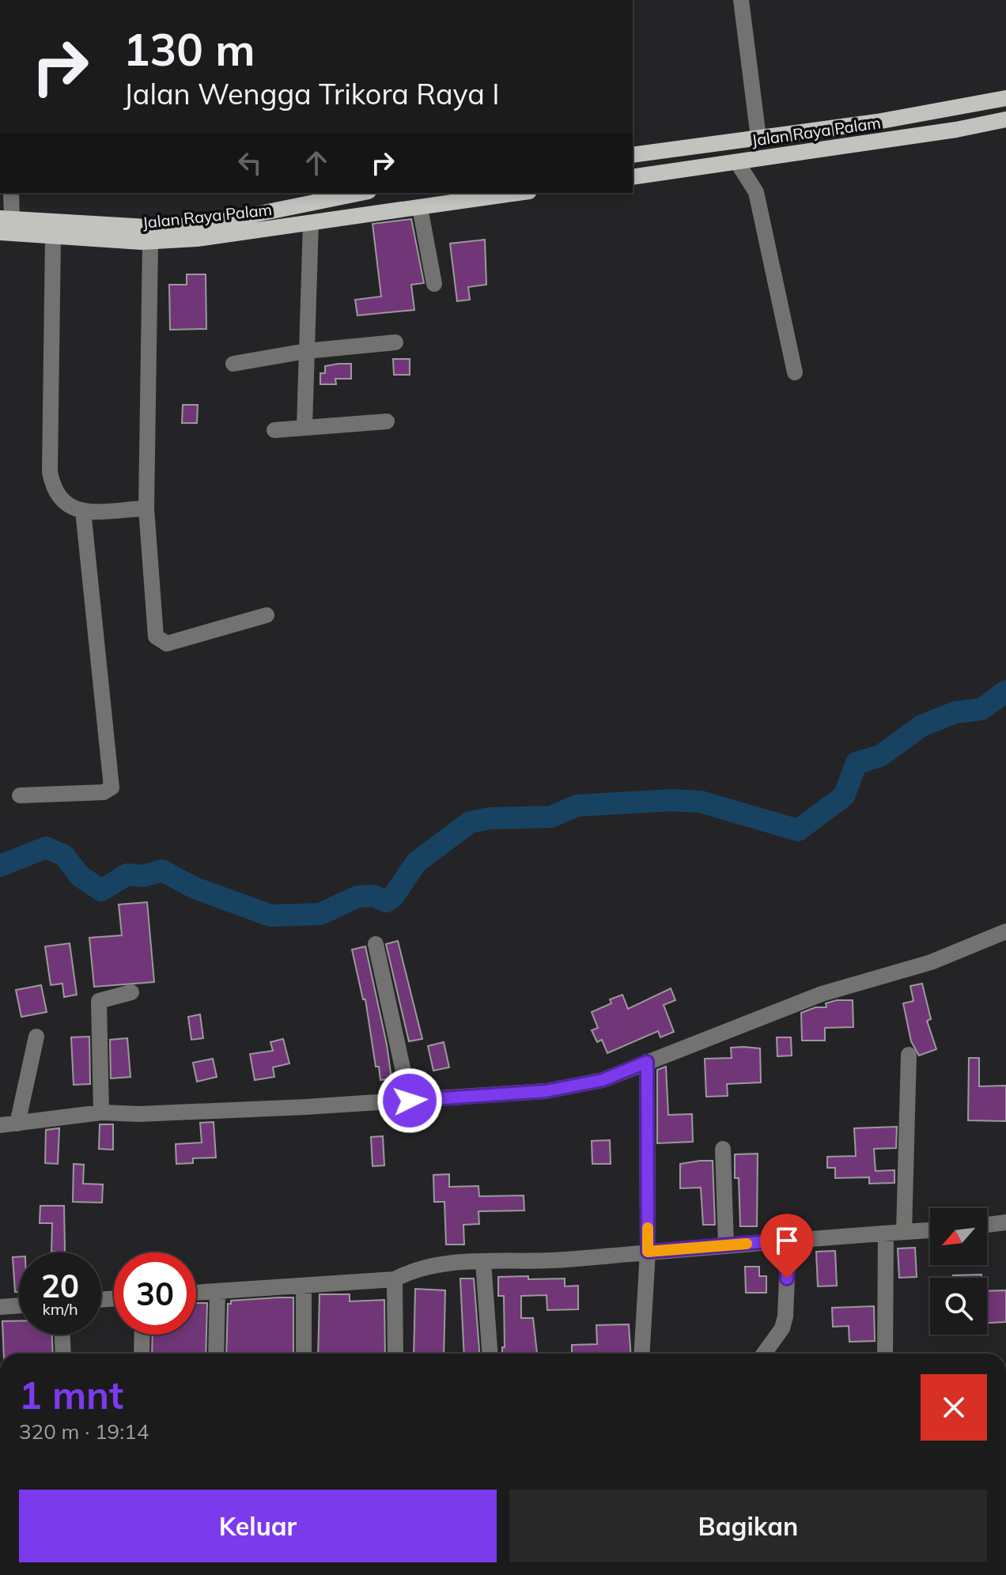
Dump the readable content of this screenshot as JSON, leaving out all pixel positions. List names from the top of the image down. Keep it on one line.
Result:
{"streets":{"main road":["Jalan Raya Palam"]},"north":"bottom left","page":{"turn":["130 m","Jalan Wengga Trikora Raya I"],"speed":"20 km/h","limit":"30","heading":["1 mnt","320 m · 19:14"],"buttons":["Keluar","Bagikan"]}}
